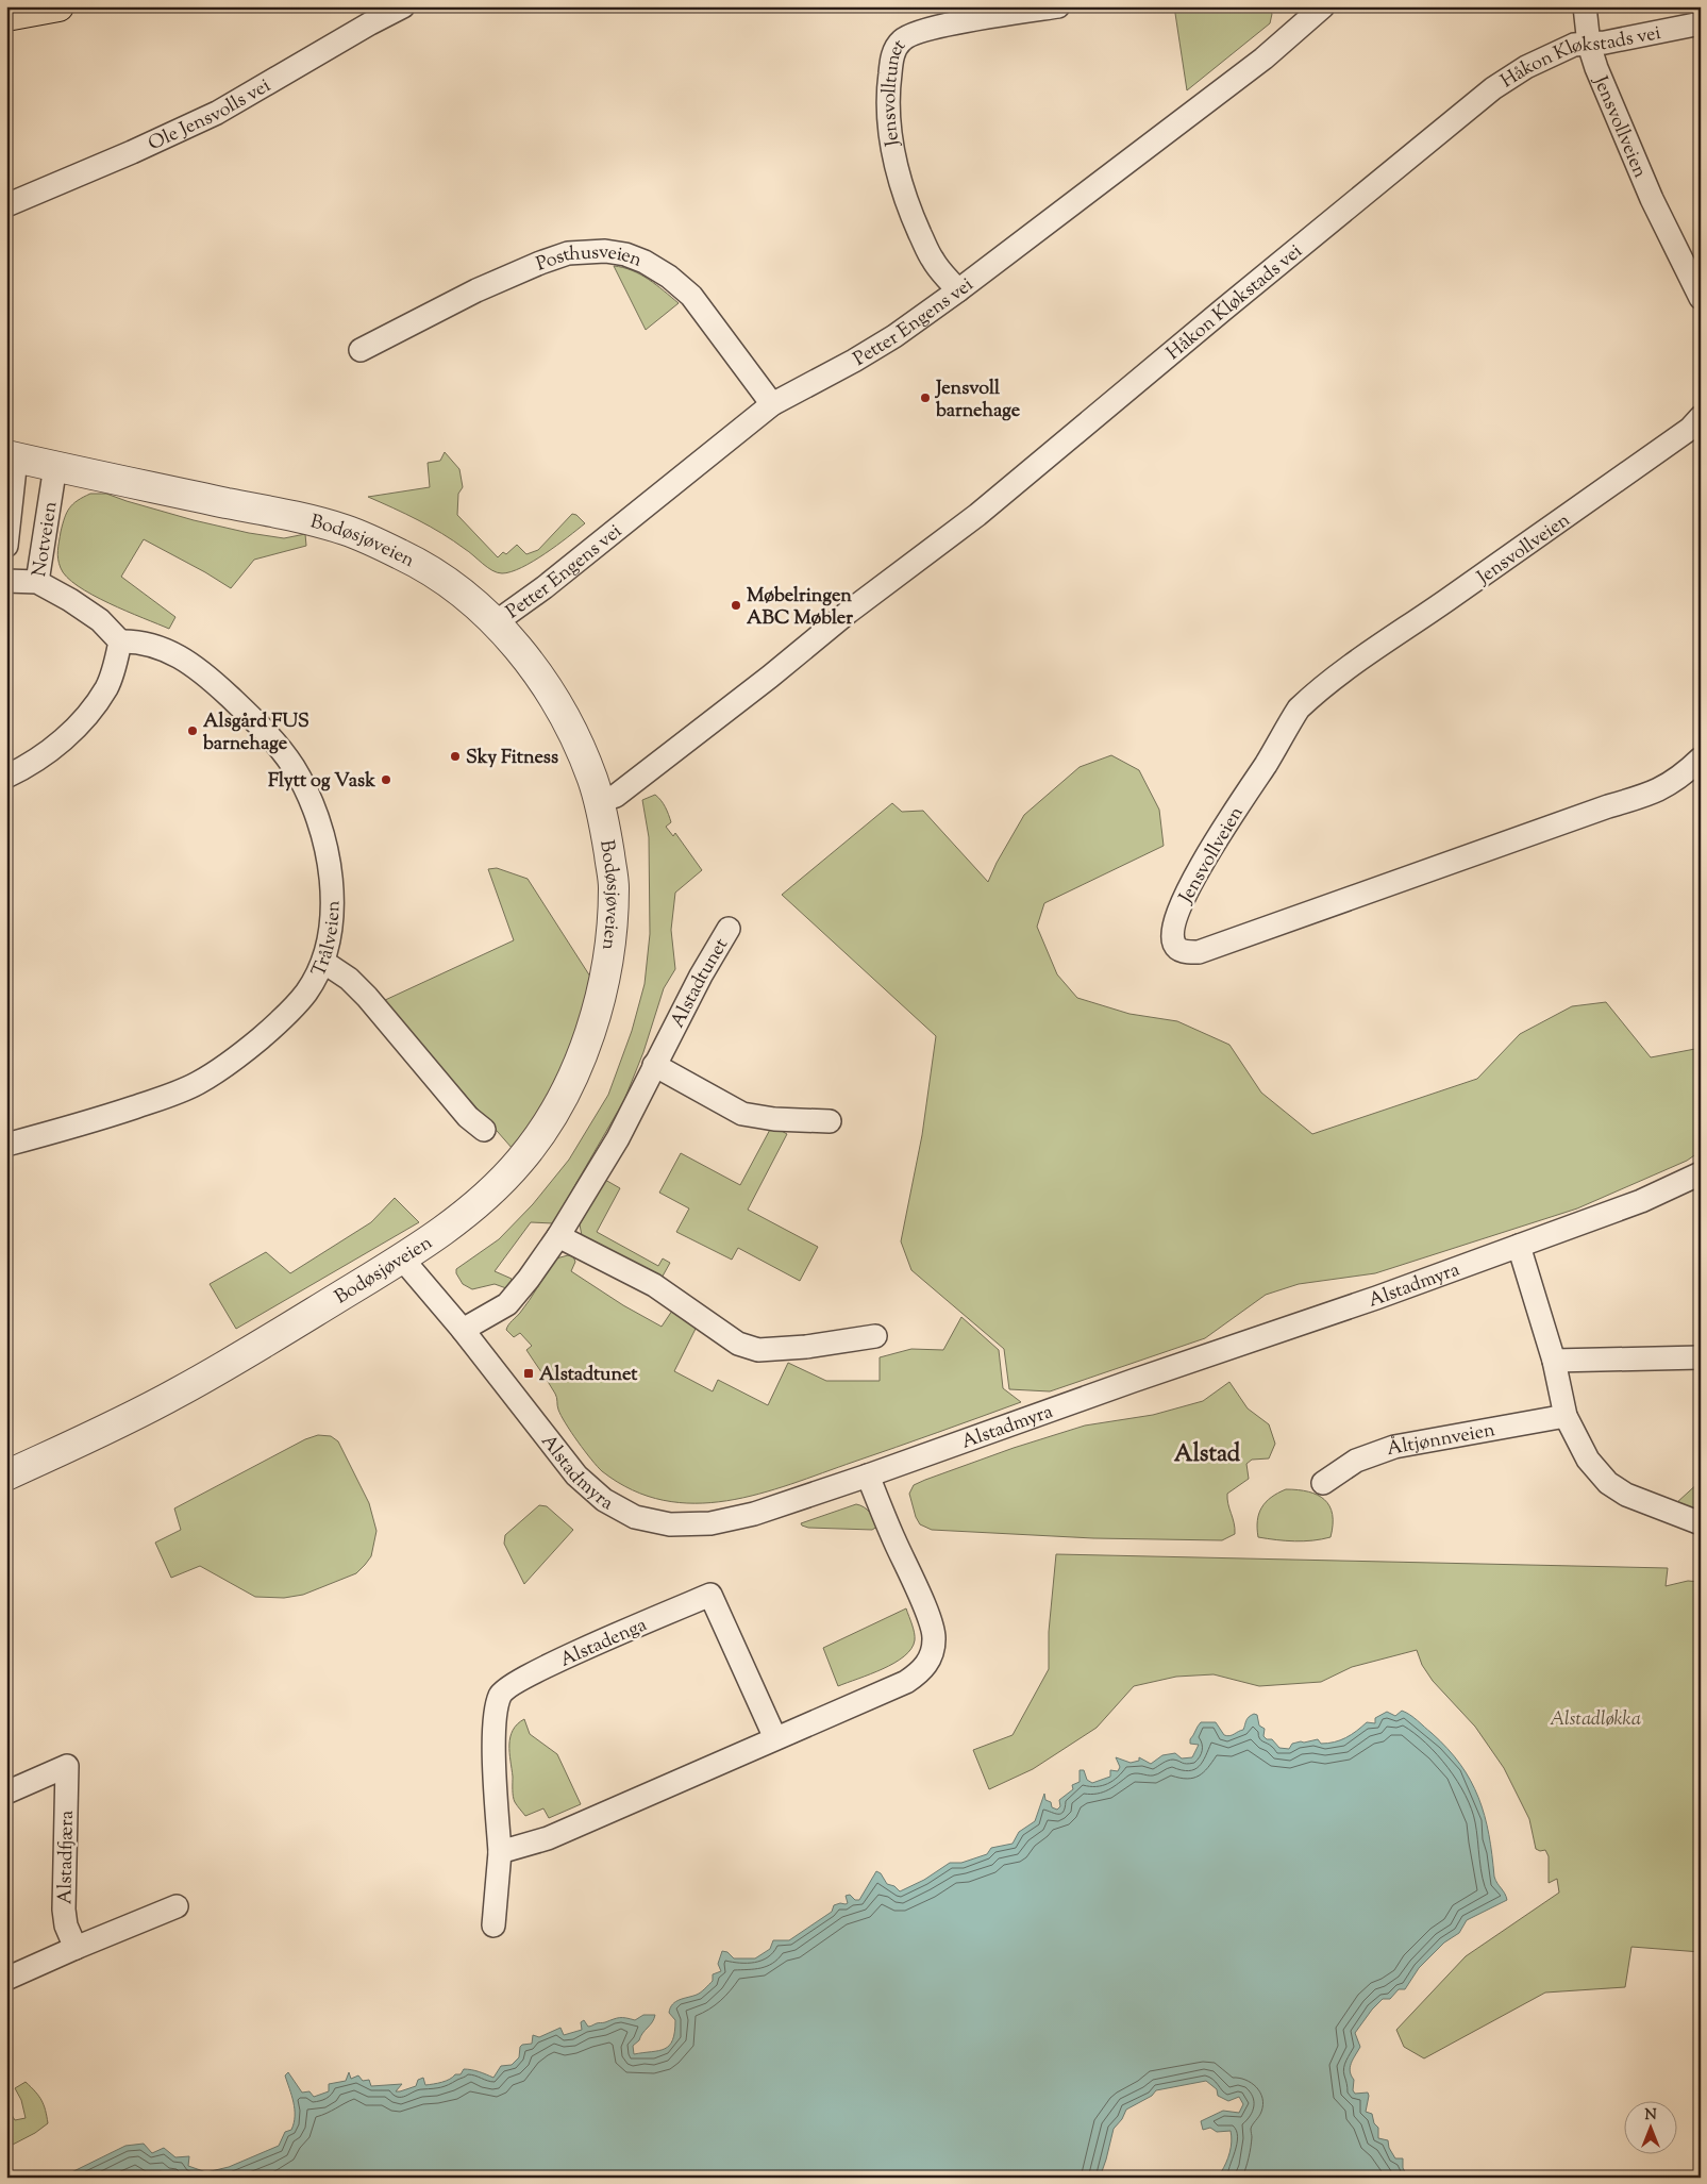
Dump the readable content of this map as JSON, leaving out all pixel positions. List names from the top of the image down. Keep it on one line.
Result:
{"streets":{"street":["Håkon Kløkstads vei","Jensvolltunet","Ole Jensvolls vei","Jensvollveien","Posthusveien","Petter Engens vei","Notveien","Bodøsjøveien","Trålveien","Alstadtunet","Alstadmyra","Åltjønnveien","Alstadenga","Alstadfjæra"]},"crossings":[["Håkon Kløkstads vei","Jensvollveien"],["Håkon Kløkstads vei","Bodøsjøveien"],["Jensvolltunet","Petter Engens vei"],["Posthusveien","Petter Engens vei"],["Petter Engens vei","Bodøsjøveien"],["Notveien","Bodøsjøveien"],["Bodøsjøveien","Alstadmyra"],["Alstadtunet","Alstadmyra"]],"districts":["Alstad"],"parks":["Alstadløkka"],"places":{"other":["Jensvoll barnehage","Møbelringen ABC Møbler","Alsgård FUS barnehage","Sky Fitness","Flytt og Vask"],"transit":["Alstadtunet"]},"north":"top"}
